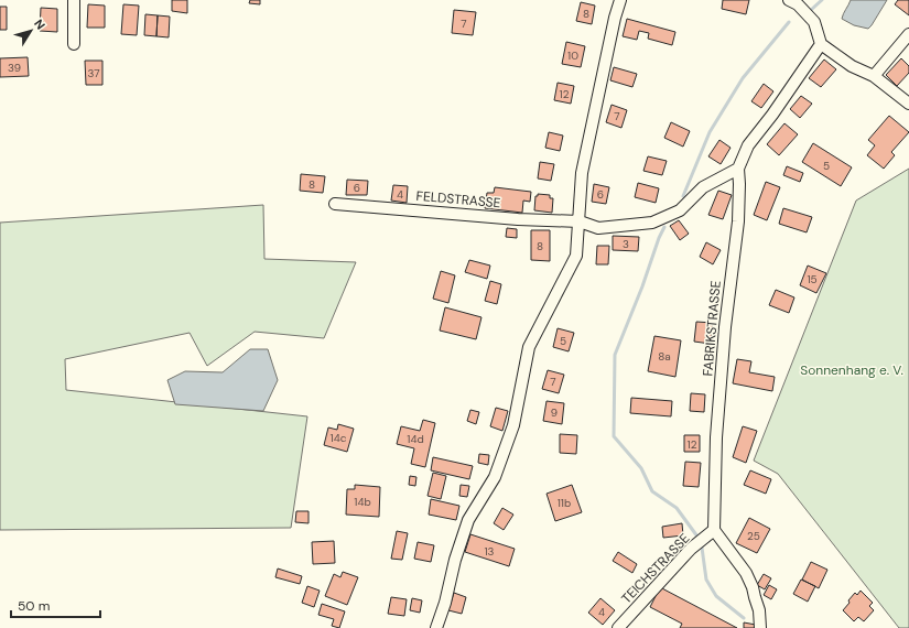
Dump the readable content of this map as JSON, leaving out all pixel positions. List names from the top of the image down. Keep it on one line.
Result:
{"streets":{"street":["FELDSTRASSE","FABRIKSTRASSE","TEICHSTRASSE"]},"crossings":[["FELDSTRASSE","FABRIKSTRASSE"],["FABRIKSTRASSE","TEICHSTRASSE"]],"parks":["Sonnenhang e. V."],"house_numbers":["8","7","10","39","37","12","7","5","8","6","4","6","3","8","15","5","8a","7","9","14c","14d","12","14b","11b","25","13","4"],"scale_bar":"50 m","north":"top right"}
